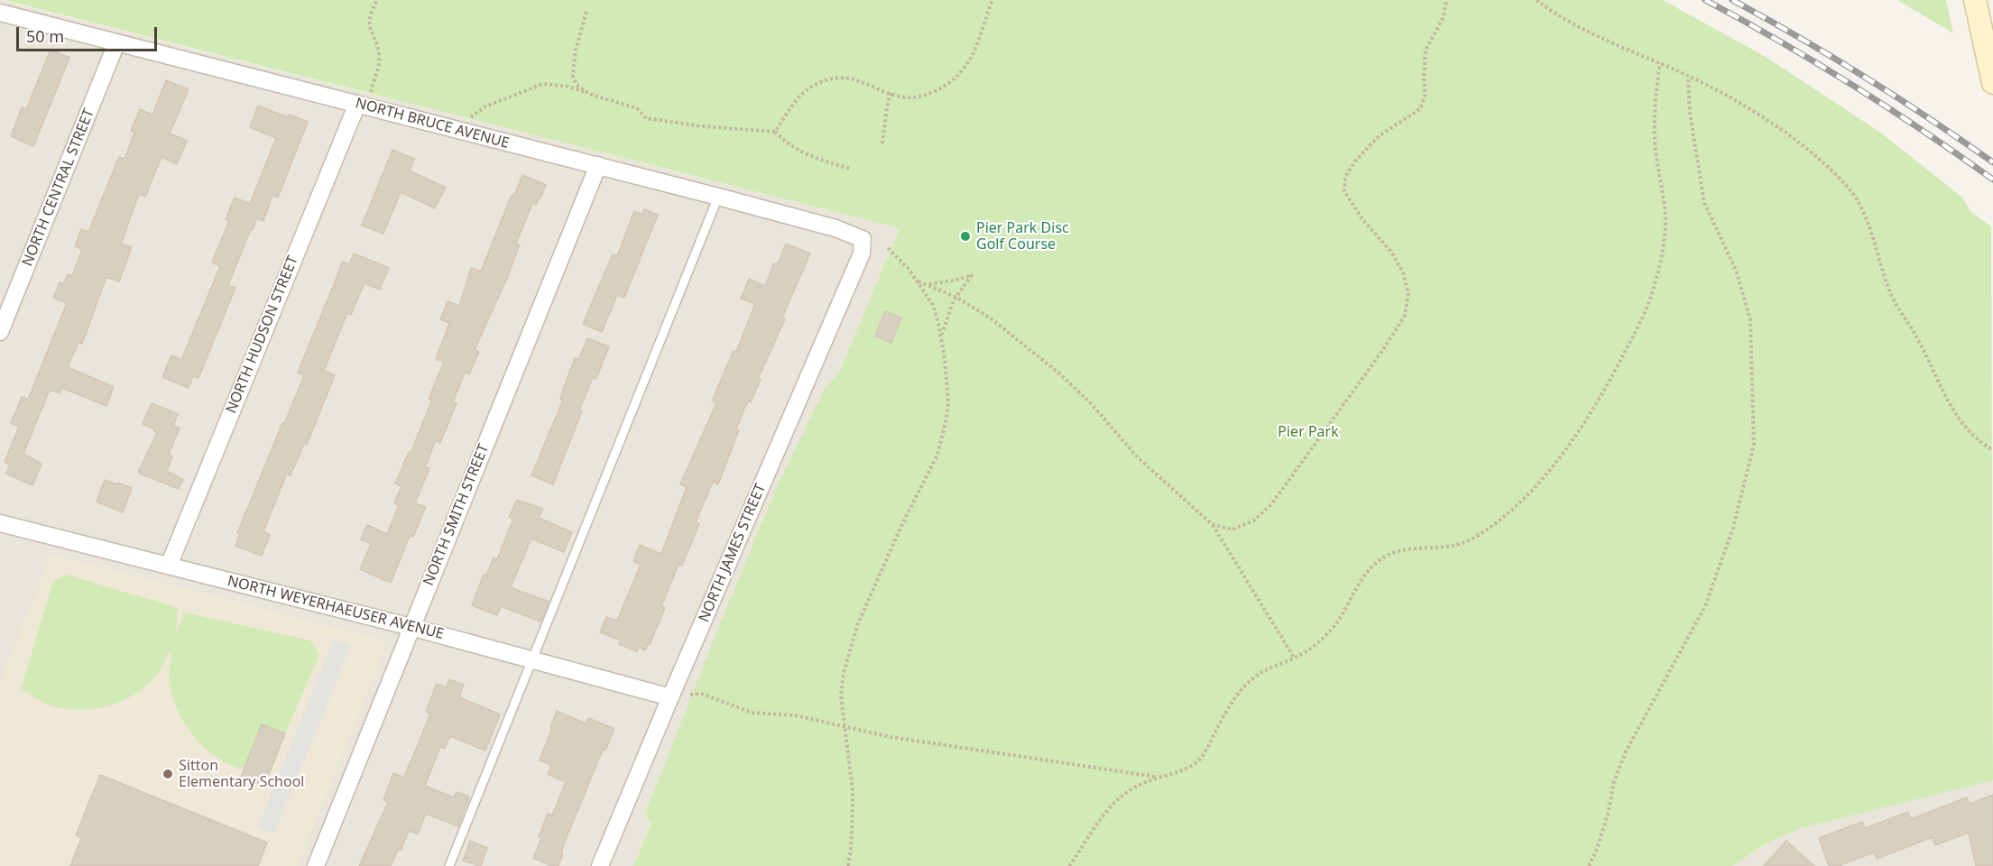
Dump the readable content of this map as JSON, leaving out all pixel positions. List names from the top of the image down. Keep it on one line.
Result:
{"streets":{"street":["NORTH BRUCE AVENUE","NORTH CENTRAL STREET","NORTH HUDSON STREET","NORTH SMITH STREET","NORTH JAMES STREET","NORTH WEYERHAEUSER AVENUE"]},"crossings":[["NORTH BRUCE AVENUE","NORTH CENTRAL STREET"],["NORTH BRUCE AVENUE","NORTH HUDSON STREET"],["NORTH BRUCE AVENUE","NORTH SMITH STREET"],["NORTH BRUCE AVENUE","NORTH JAMES STREET"],["NORTH HUDSON STREET","NORTH WEYERHAEUSER AVENUE"],["NORTH SMITH STREET","NORTH WEYERHAEUSER AVENUE"],["NORTH JAMES STREET","NORTH WEYERHAEUSER AVENUE"]],"parks":["Pier Park"],"places":["Pier Park Disc Golf Course","Sitton Elementary School"],"scale_bar":"50 m"}
